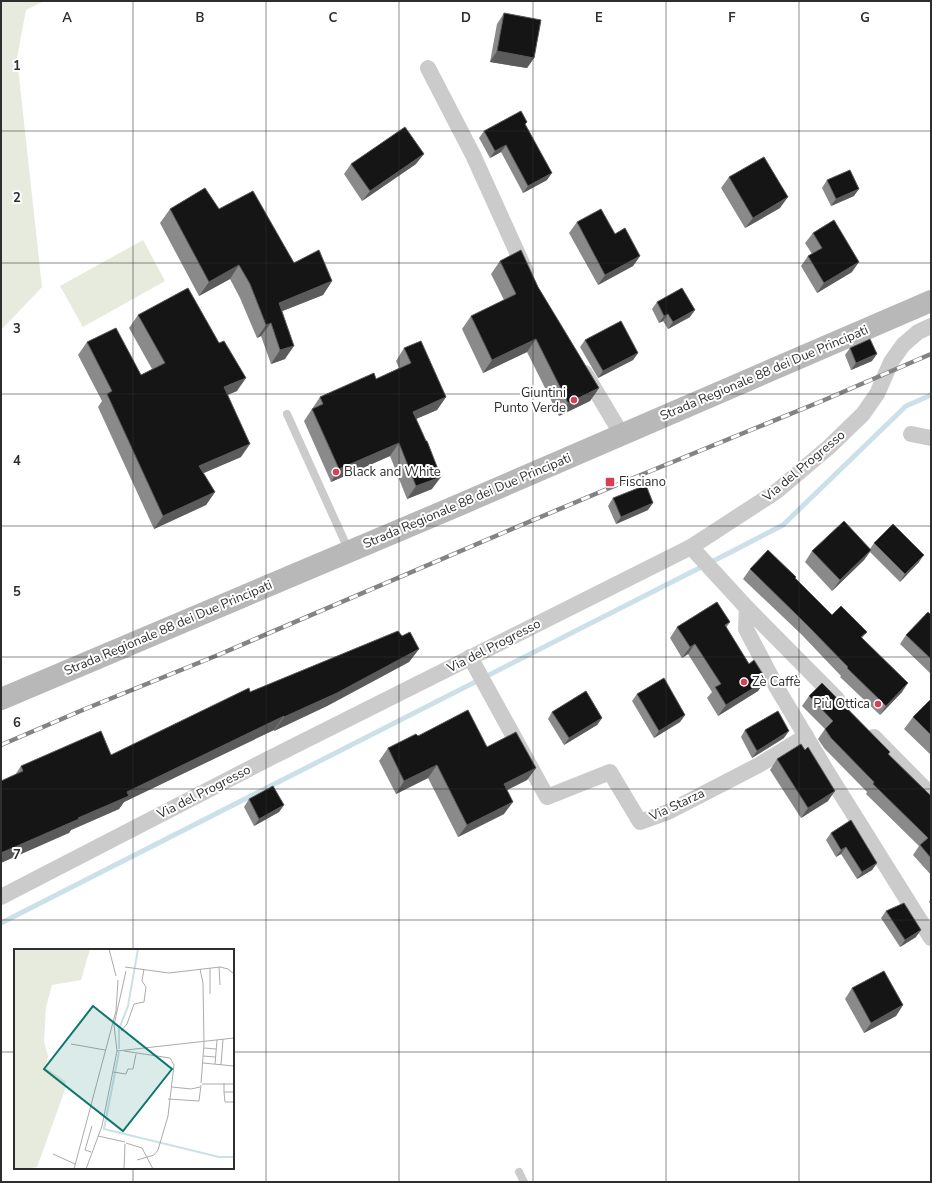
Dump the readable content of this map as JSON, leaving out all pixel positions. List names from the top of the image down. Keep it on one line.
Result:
{"streets":{"main road":["Strada Regionale 88 dei Due Principati"],"street":["Via del Progresso","Via Starza"]},"crossings":[["Via del Progresso","Via Starza"]],"places":{"other":["Giuntini Punto Verde","Black and White","Zè Caffè","Più Ottica"],"transit":["Fisciano"]},"grid":{"columns":["A","B","C","D","E","F","G"],"rows":["1","2","3","4","5","6","7"]}}
